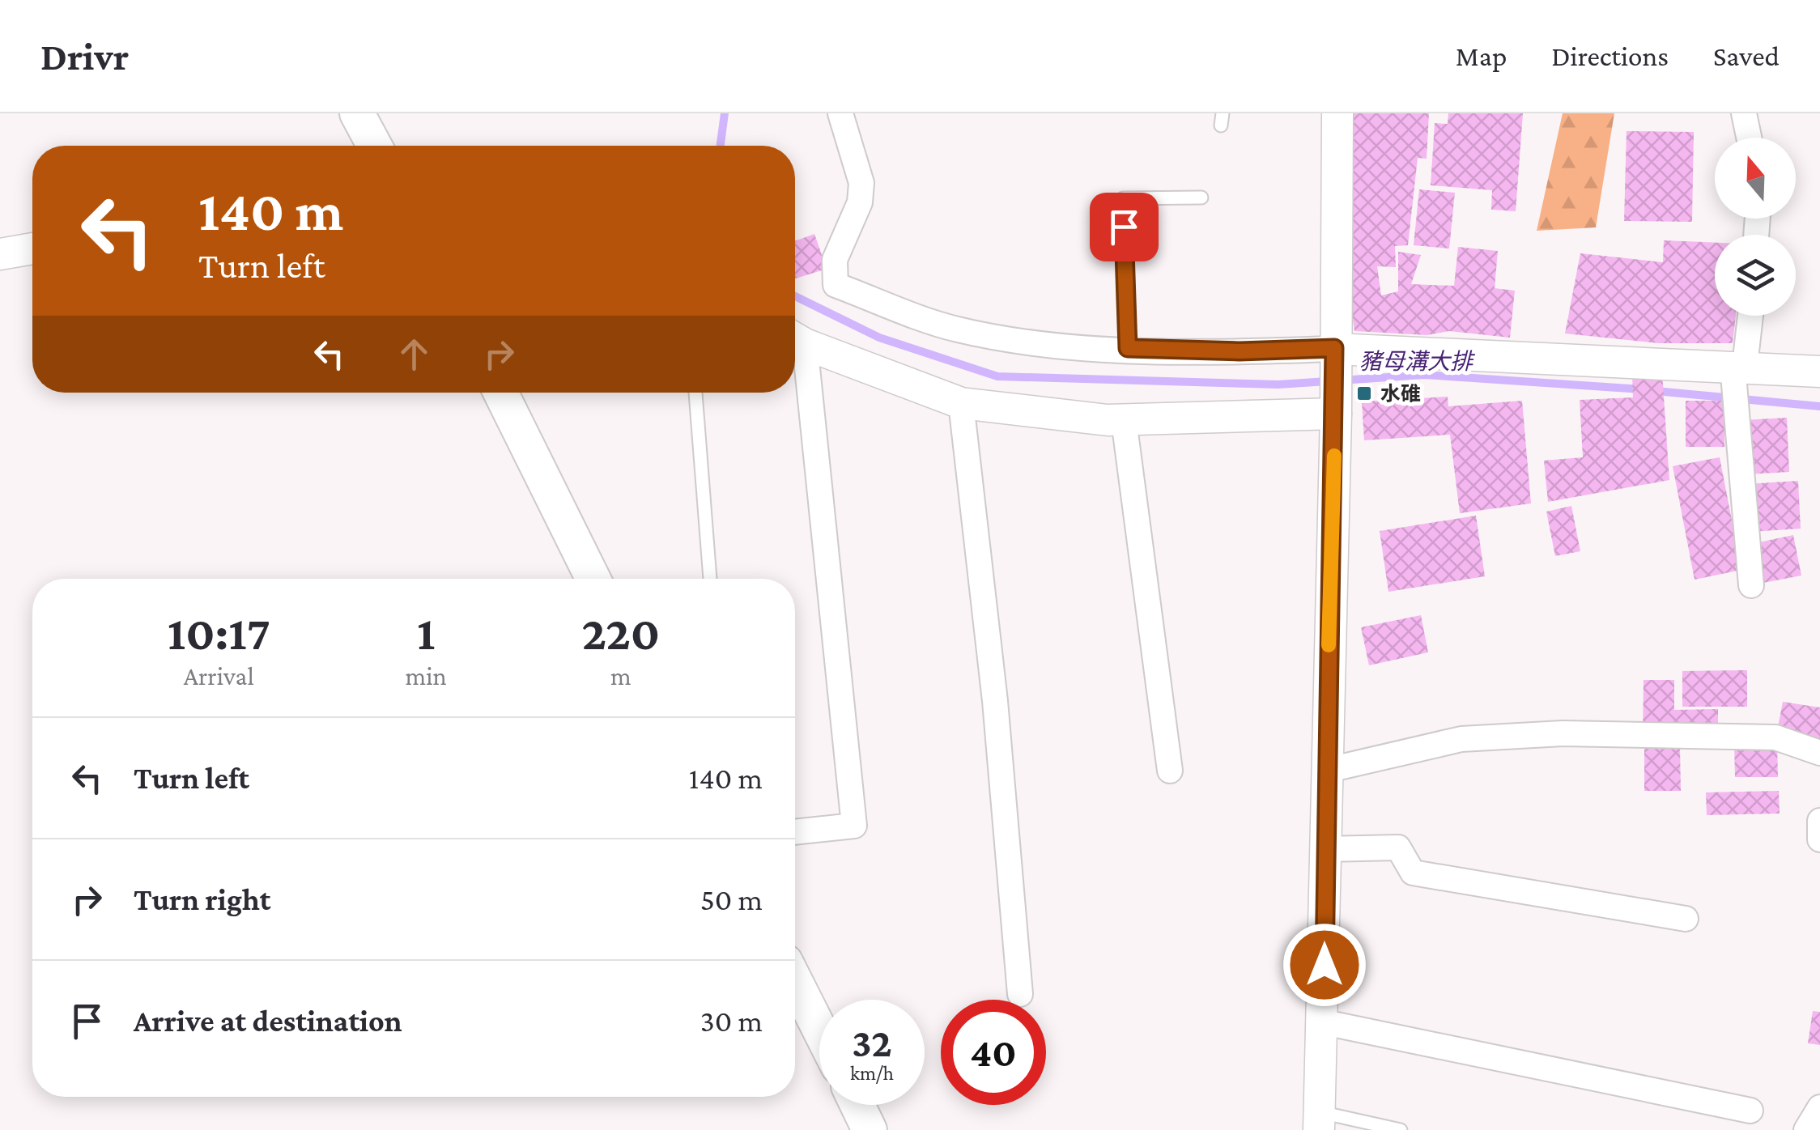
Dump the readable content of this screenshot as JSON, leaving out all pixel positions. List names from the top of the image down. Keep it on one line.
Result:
{"water":["豬母溝大排"],"places":{"transit":["水碓"]},"north":"top","page":{"header":"Drivr","nav":["Map","Directions","Saved"],"turn":["140 m","Turn left"],"eta":["10:17","Arrival","1","min","220","m"],"list":[{"name":"Turn left","value":"140 m"},{"name":"Turn right","value":"50 m"},{"name":"Arrive at destination","value":"30 m"}],"speed":"32 km/h","limit":"40"}}
